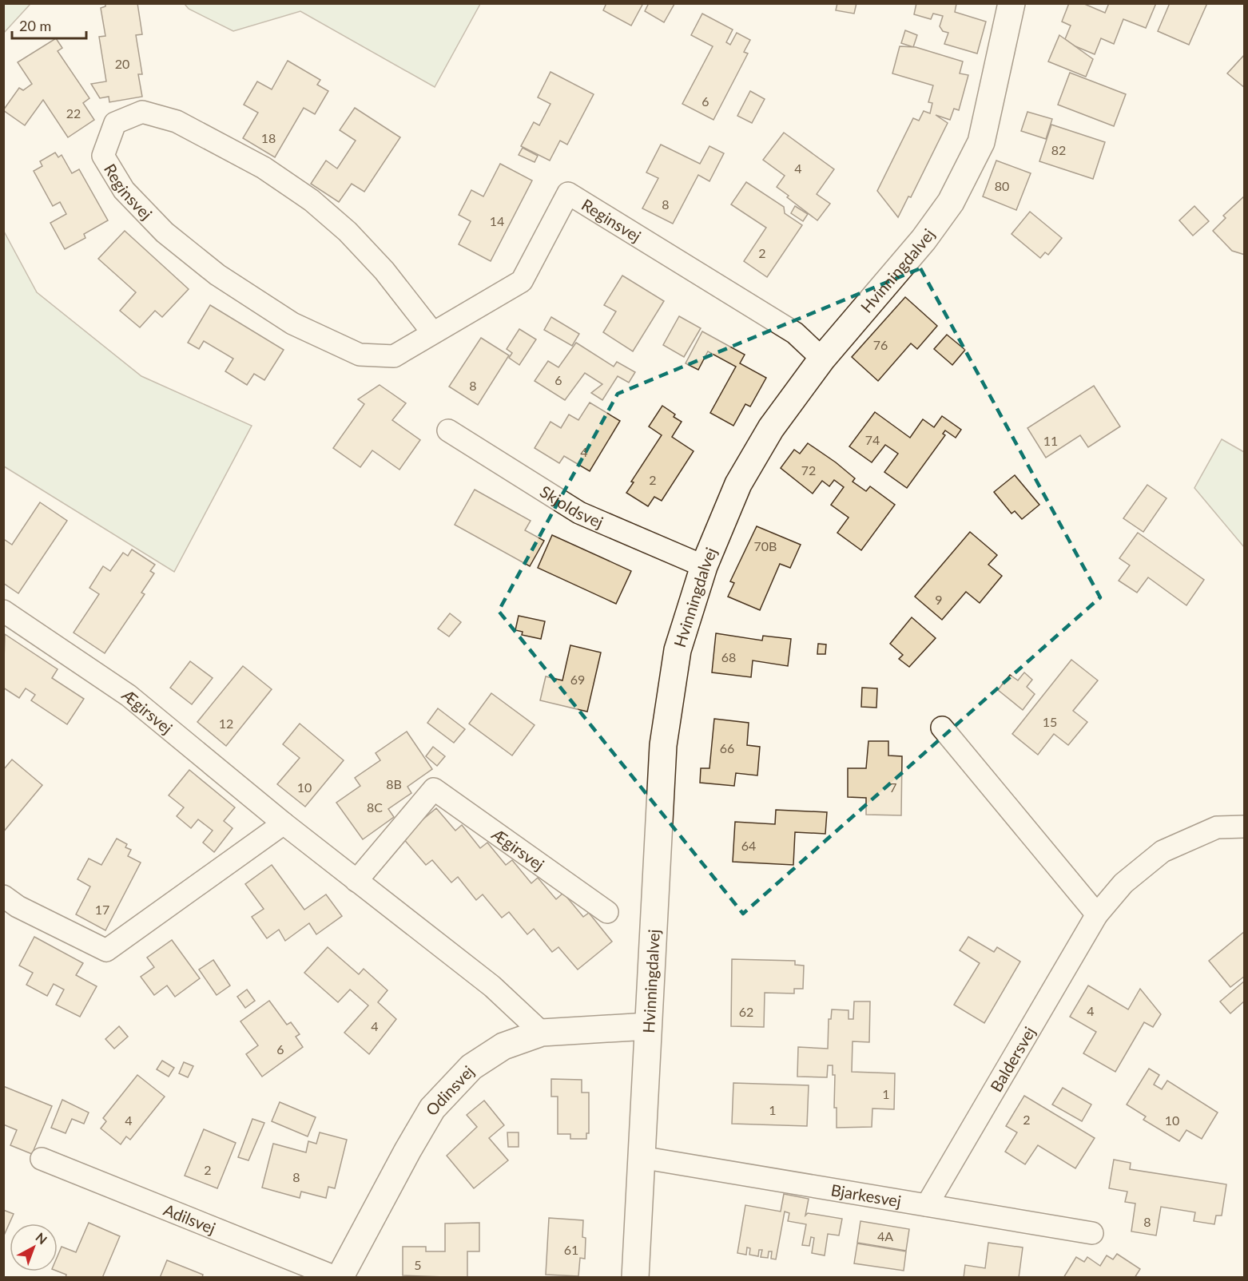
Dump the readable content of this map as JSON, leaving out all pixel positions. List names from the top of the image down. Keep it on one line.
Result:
{"streets":{"street":["Reginsvej","Hvinningdalvej","Skjoldsvej","Ægirsvej","Baldersvej","Odinsvej","Bjarkesvej","Adilsvej"]},"crossings":[["Reginsvej","Hvinningdalvej"],["Hvinningdalvej","Skjoldsvej"],["Hvinningdalvej","Odinsvej"],["Hvinningdalvej","Bjarkesvej"],["Ægirsvej","Odinsvej"],["Baldersvej","Bjarkesvej"],["Odinsvej","Adilsvej"]],"house_numbers":["20","6","22","18","82","4","80","8","14","2","76","6","8","74","11","4","72","2","70B","9","68","69","15","12","66","8B","10","7","8C","64","17","4","62","4","6","1","1","2","4","10","2","8","8","4A","61","5"],"scale_bar":"20 m","north":"top right"}
